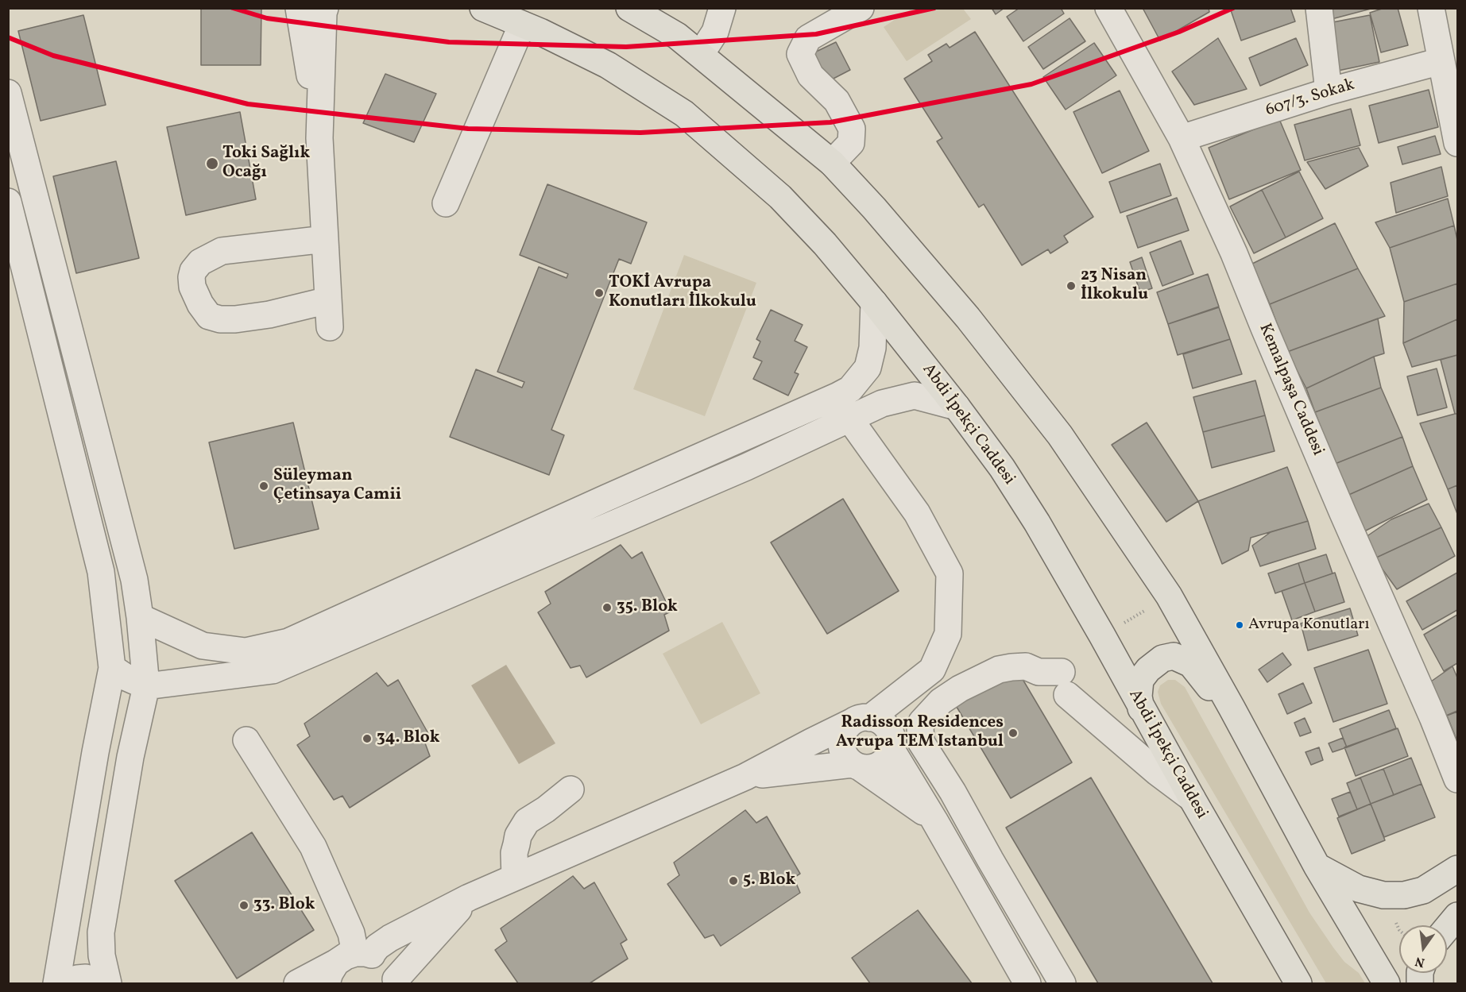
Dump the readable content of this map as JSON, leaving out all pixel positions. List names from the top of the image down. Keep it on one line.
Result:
{"streets":{"main road":["Abdi İpekçi Caddesi"],"street":["607/3. Sokak","Kemalpaşa Caddesi"]},"crossings":[["607/3. Sokak","Kemalpaşa Caddesi"]],"places":["Toki Sağlık Ocağı","23 Nisan İlkokulu","TOKİ Avrupa Konutları İlkokulu","Süleyman Çetinsaya Camii","35. Blok","Avrupa Konutları","Radisson Residences Avrupa TEM Istanbul","34. Blok","5. Blok","33. Blok"],"north":"bottom"}
